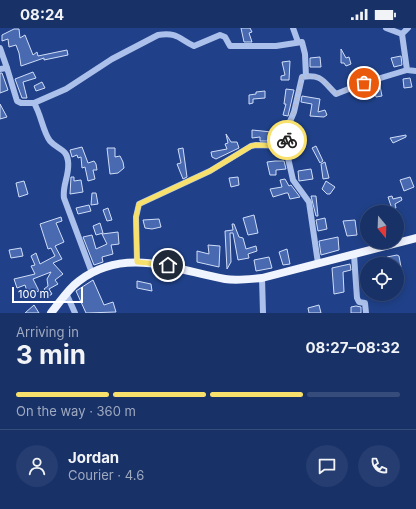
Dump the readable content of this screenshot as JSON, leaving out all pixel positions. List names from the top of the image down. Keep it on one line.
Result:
{"scale_bar":"100 m","north":"bottom","page":{"status":"08:24","scale":"100 m","heading":["3 min","Arriving in","08:27–08:32"],"panel":["Jordan","Courier · 4.6"],"bar":"On the way · 360 m"}}
